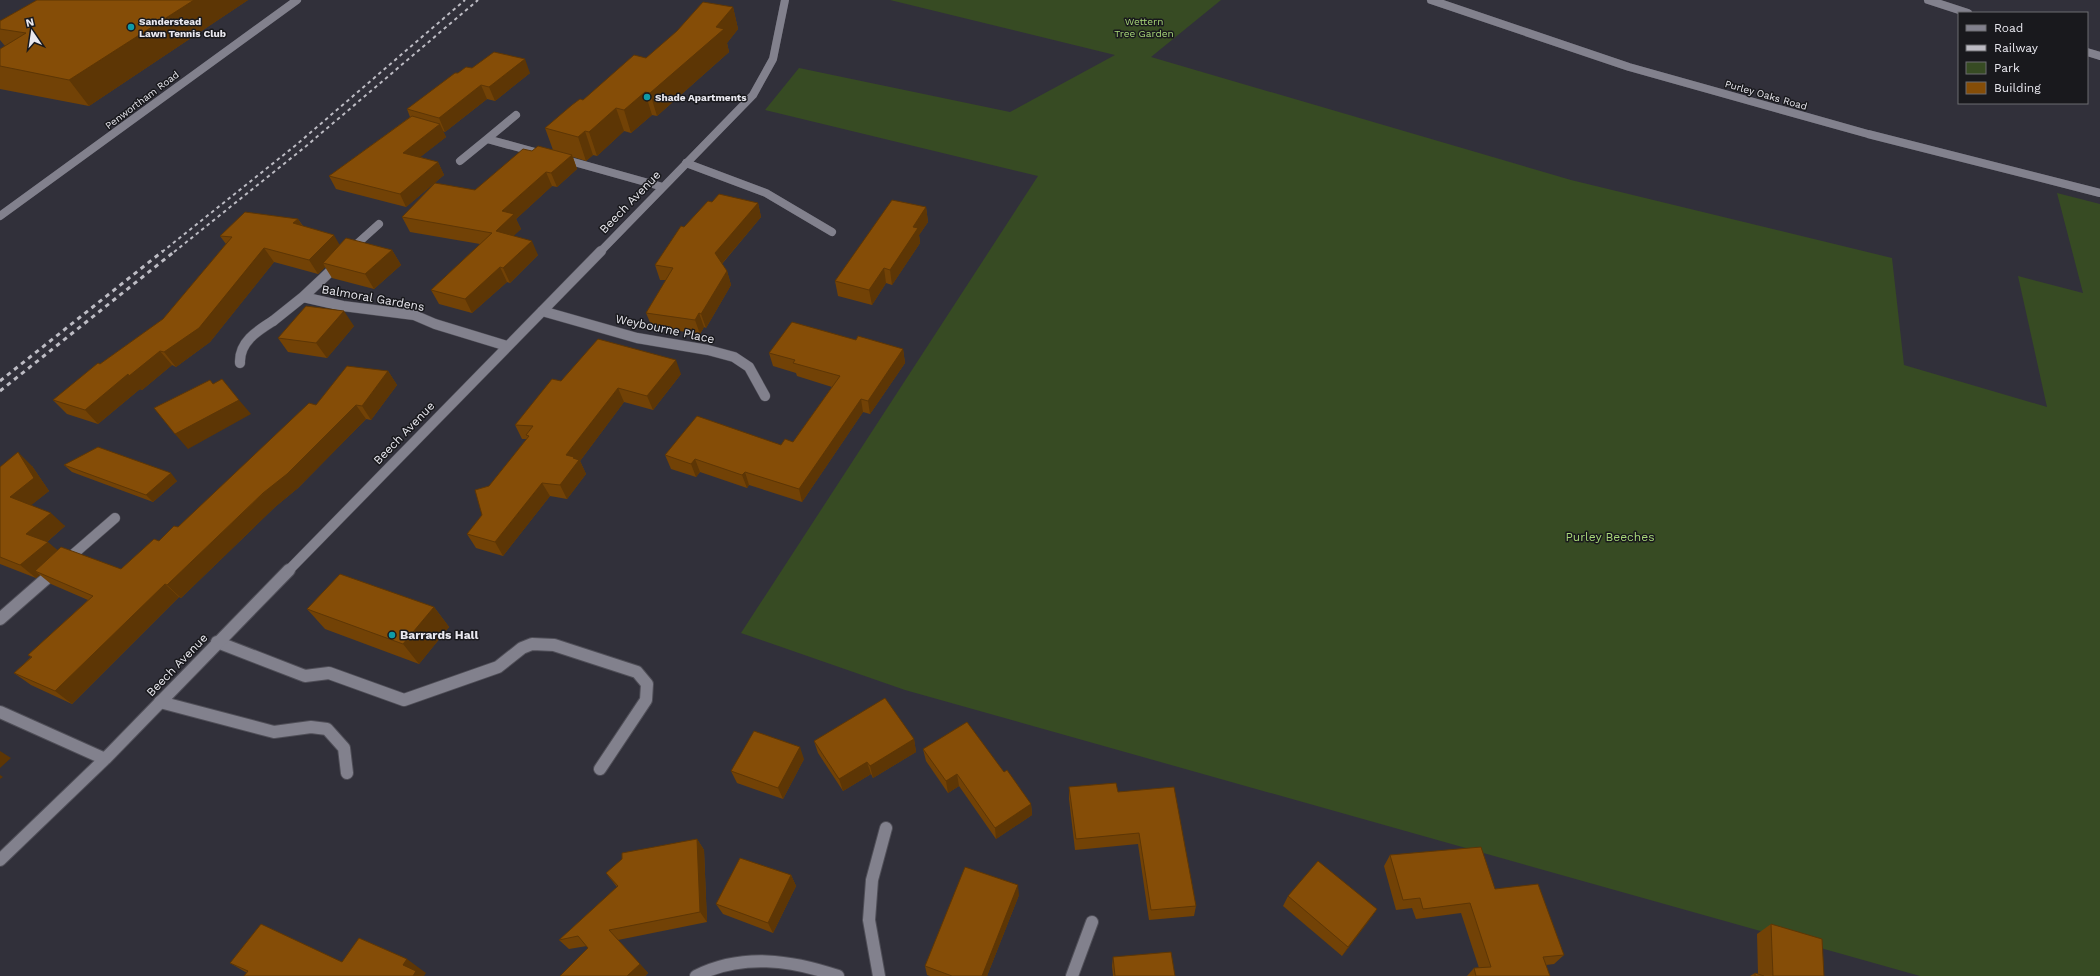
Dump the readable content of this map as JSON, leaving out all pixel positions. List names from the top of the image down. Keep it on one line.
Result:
{"streets":{"street":["Purley Oaks Road","Penwortham Road","Beech Avenue","Balmoral Gardens","Weybourne Place"]},"crossings":[["Beech Avenue","Balmoral Gardens"],["Beech Avenue","Weybourne Place"]],"parks":["Wettern Tree Garden","Purley Beeches"],"places":["Sanderstead Lawn Tennis Club","Shade Apartments","Barrards Hall"],"legend":["Road","Railway","Park","Building"],"north":"top"}
